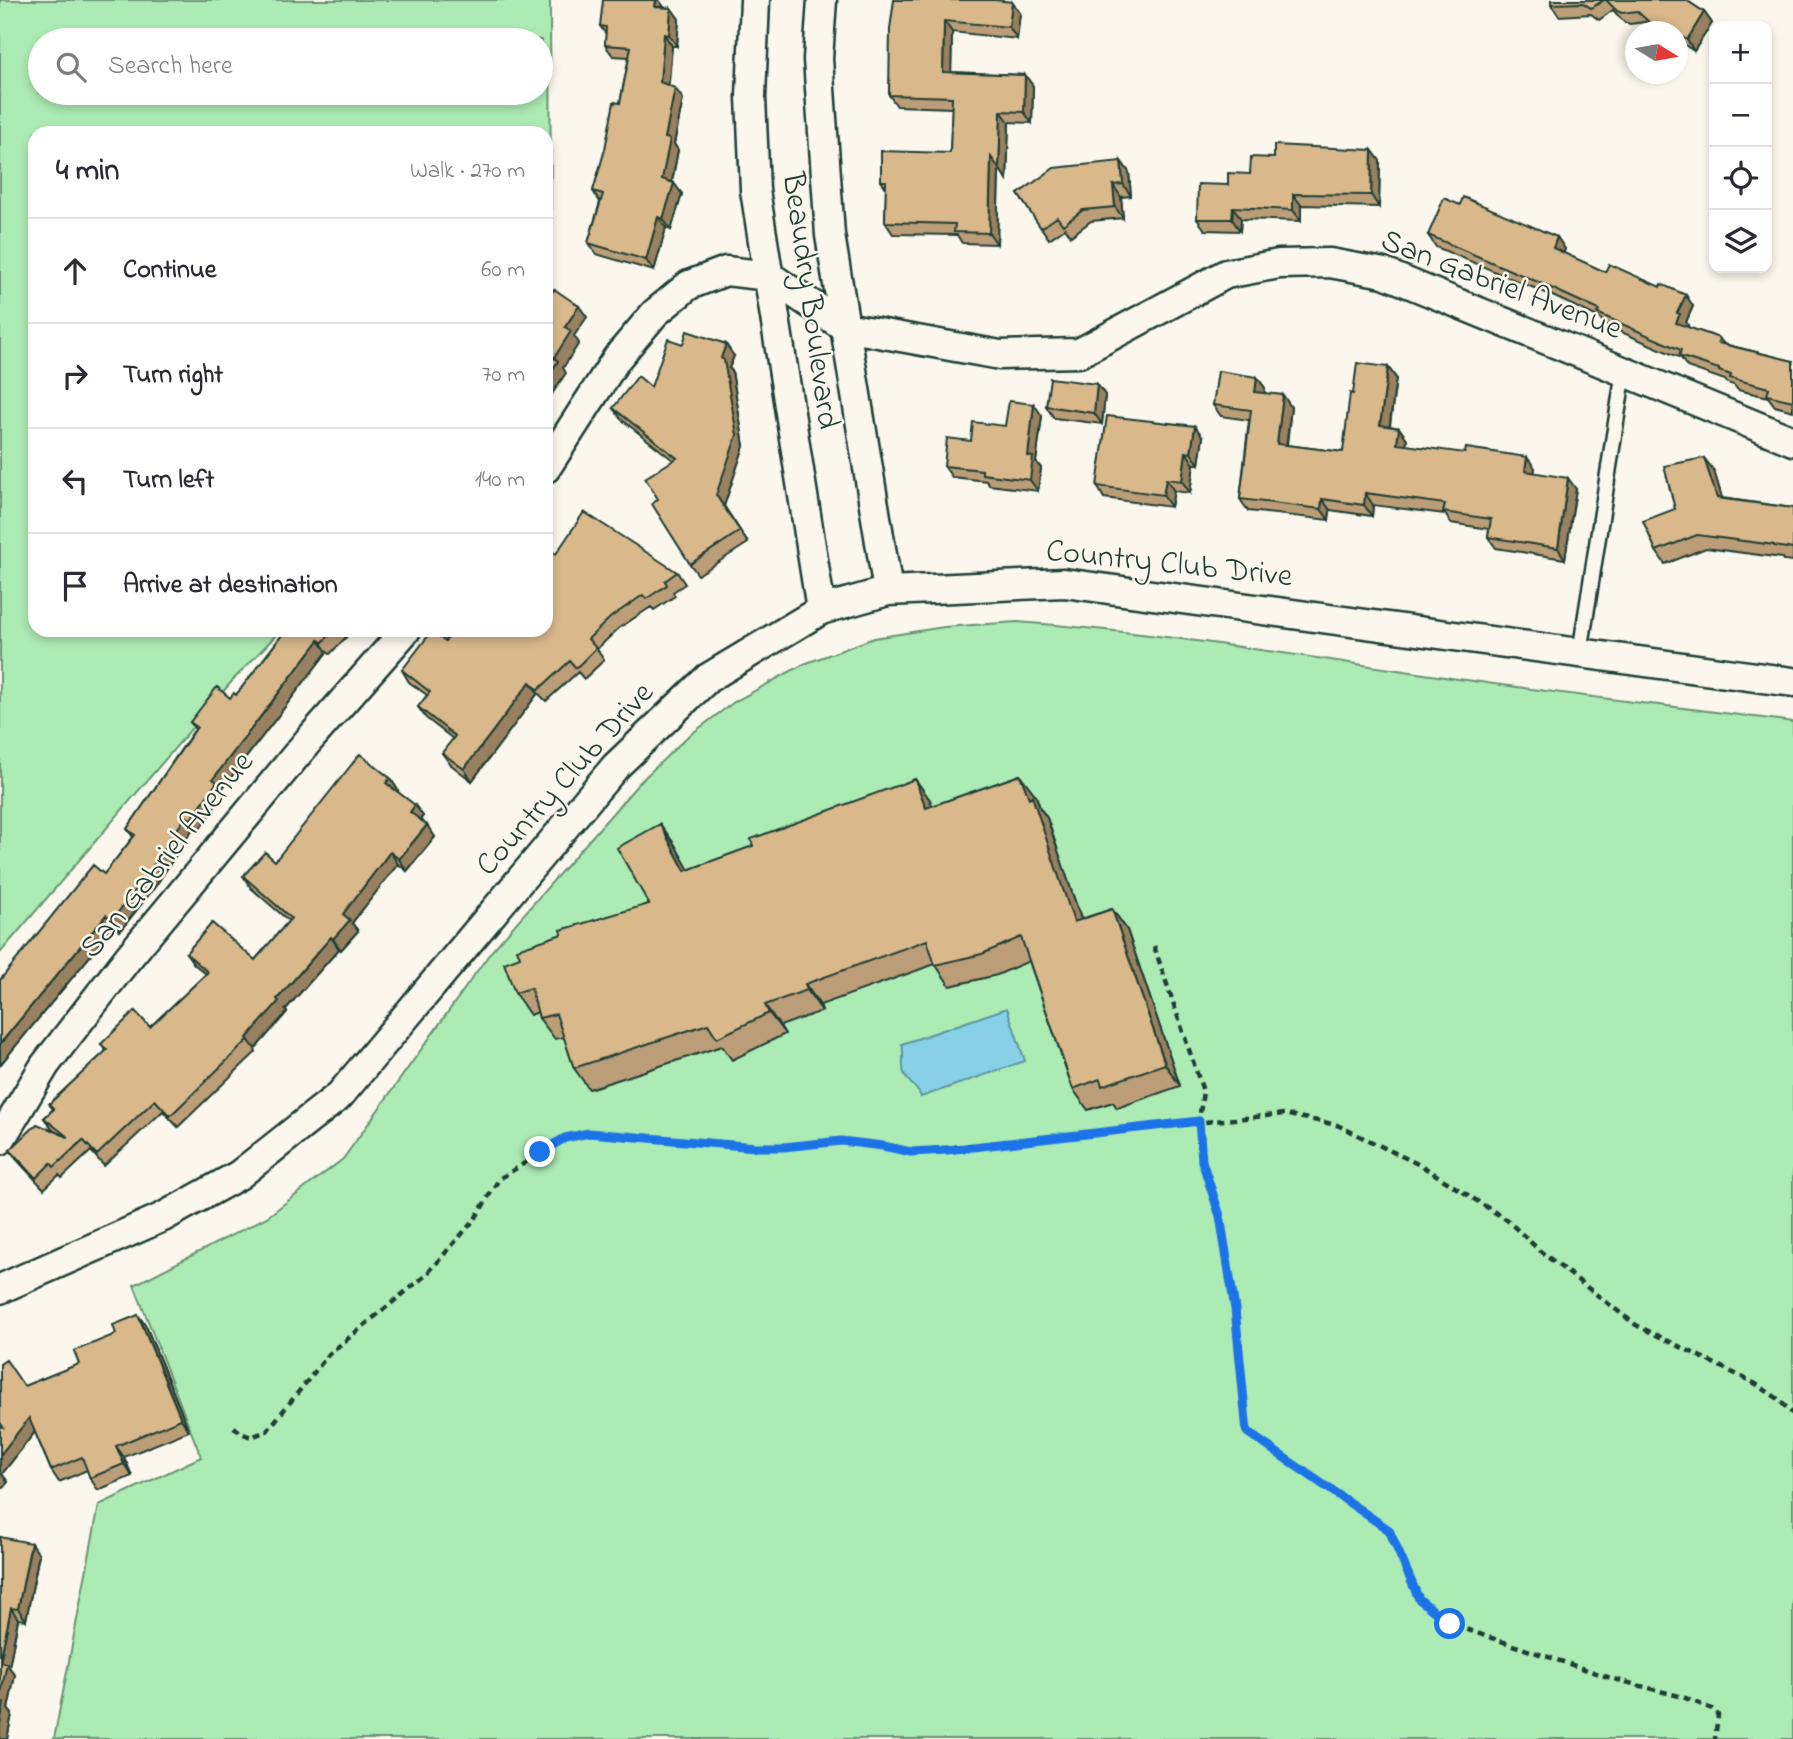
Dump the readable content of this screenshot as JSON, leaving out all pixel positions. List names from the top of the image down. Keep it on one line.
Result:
{"streets":{"street":["San Gabriel Avenue","Beaudry Boulevard","Country Club Drive"]},"crossings":[["San Gabriel Avenue","Beaudry Boulevard"],["Beaudry Boulevard","Country Club Drive"]],"north":"right","page":{"map_buttons":["+","−"],"search":"Search here","heading":["4 min","Walk · 270 m"],"list":[["Continue","60 m"],["Turn right","70 m"],["Turn left","140 m"],"Arrive at destination"]}}
